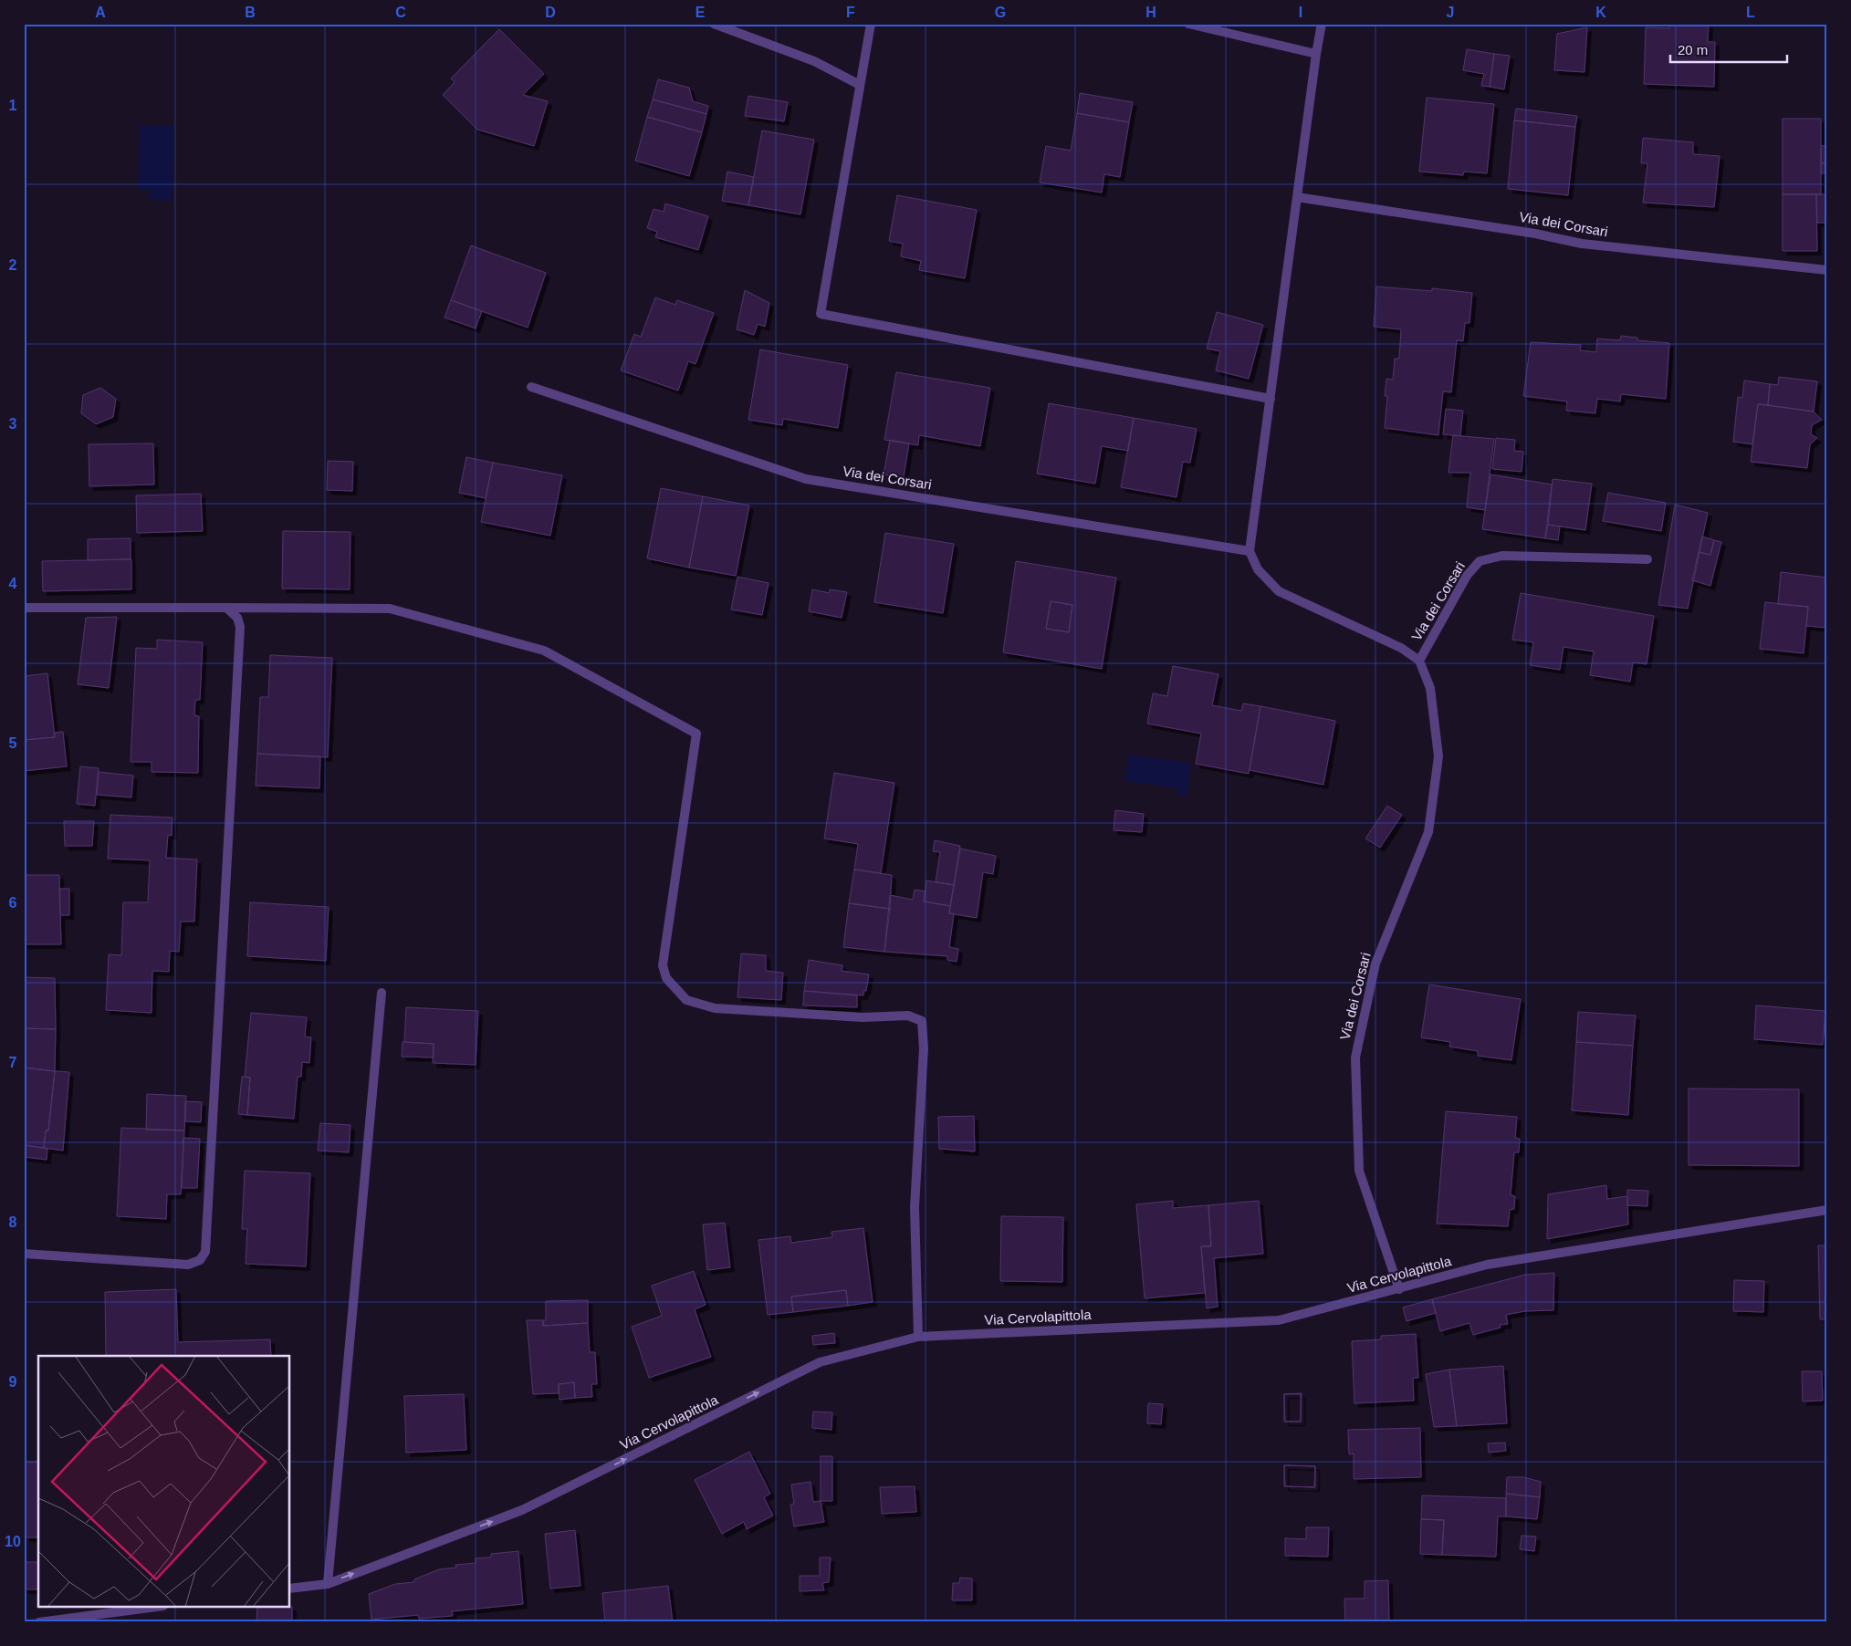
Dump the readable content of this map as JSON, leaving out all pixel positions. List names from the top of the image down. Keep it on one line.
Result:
{"streets":{"street":["Via dei Corsari","Via Cervolapittola"]},"crossings":[["Via dei Corsari","Via Cervolapittola"]],"one_way":["Via Cervolapittola"],"scale_bar":"20 m","grid":{"columns":["A","B","C","D","E","F","G","H","I","J","K","L"],"rows":["1","2","3","4","5","6","7","8","9","10"]}}
